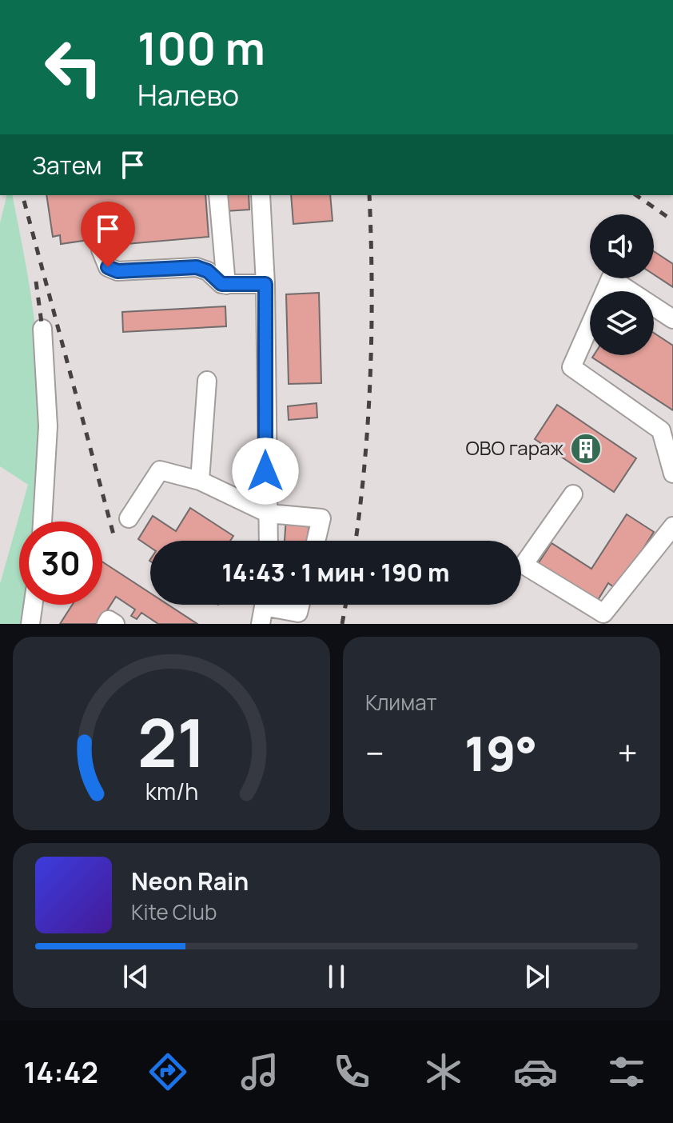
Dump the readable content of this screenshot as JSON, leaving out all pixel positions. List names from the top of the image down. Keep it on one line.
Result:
{"places":{"building":["ОВО гараж"]},"page":{"turn":["100 m","Налево"],"then":"Затем","limit":"30","trip":"14:43 · 1 мин · 190 m","tile":"Климат","heat":["−","19°","+"],"song":["Neon Rain","Kite Club"],"tabs":"14:42","gauge":["21","km/h"]}}
